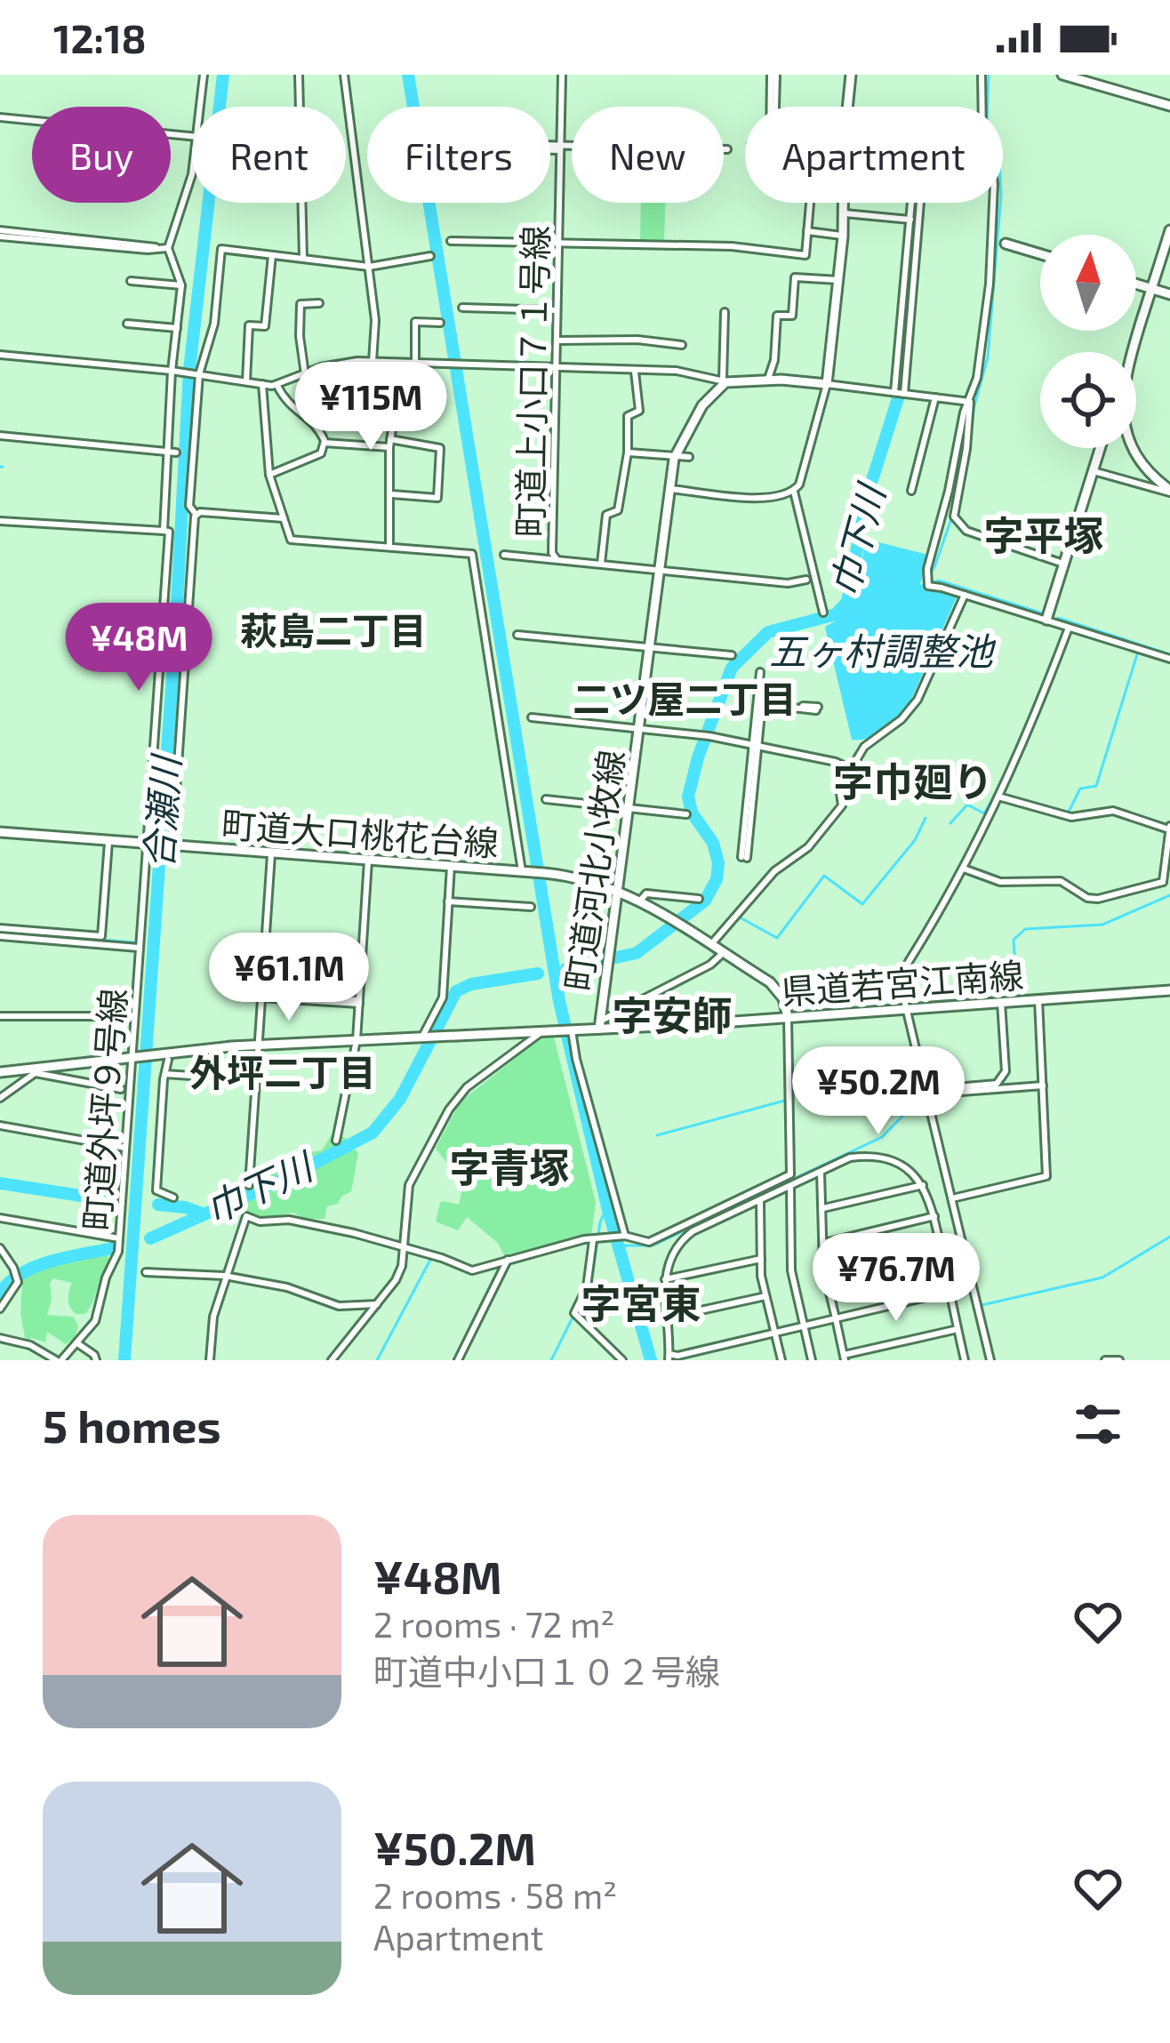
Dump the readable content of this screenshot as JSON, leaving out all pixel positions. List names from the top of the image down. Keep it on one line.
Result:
{"streets":{"street":["町道上小口７１号線","町道大口桃花台線","町道河北小牧線","県道若宮江南線","町道外坪９号線"]},"crossings":[["町道大口桃花台線","町道河北小牧線"],["町道大口桃花台線","県道若宮江南線"],["町道大口桃花台線","町道外坪９号線"],["町道河北小牧線","県道若宮江南線"],["県道若宮江南線","町道外坪９号線"]],"districts":["字平塚","萩島二丁目","二ツ屋二丁目","字巾廻り","字安師","外坪二丁目","字青塚","字宮東"],"water":["巾下川","五ヶ村調整池","合瀬川"],"north":"top","page":{"status":"12:18","chip":["Buy","Rent","Filters","New","Apartment"],"price":["¥115M","¥48M","¥61.1M","¥50.2M","¥76.7M"],"heading":"5 homes","list":[{"name":"¥48M","note":"2 rooms · 72 m² · 町道中小口１０２号線"},{"name":"¥50.2M","note":"2 rooms · 58 m² · Apartment"}]}}
